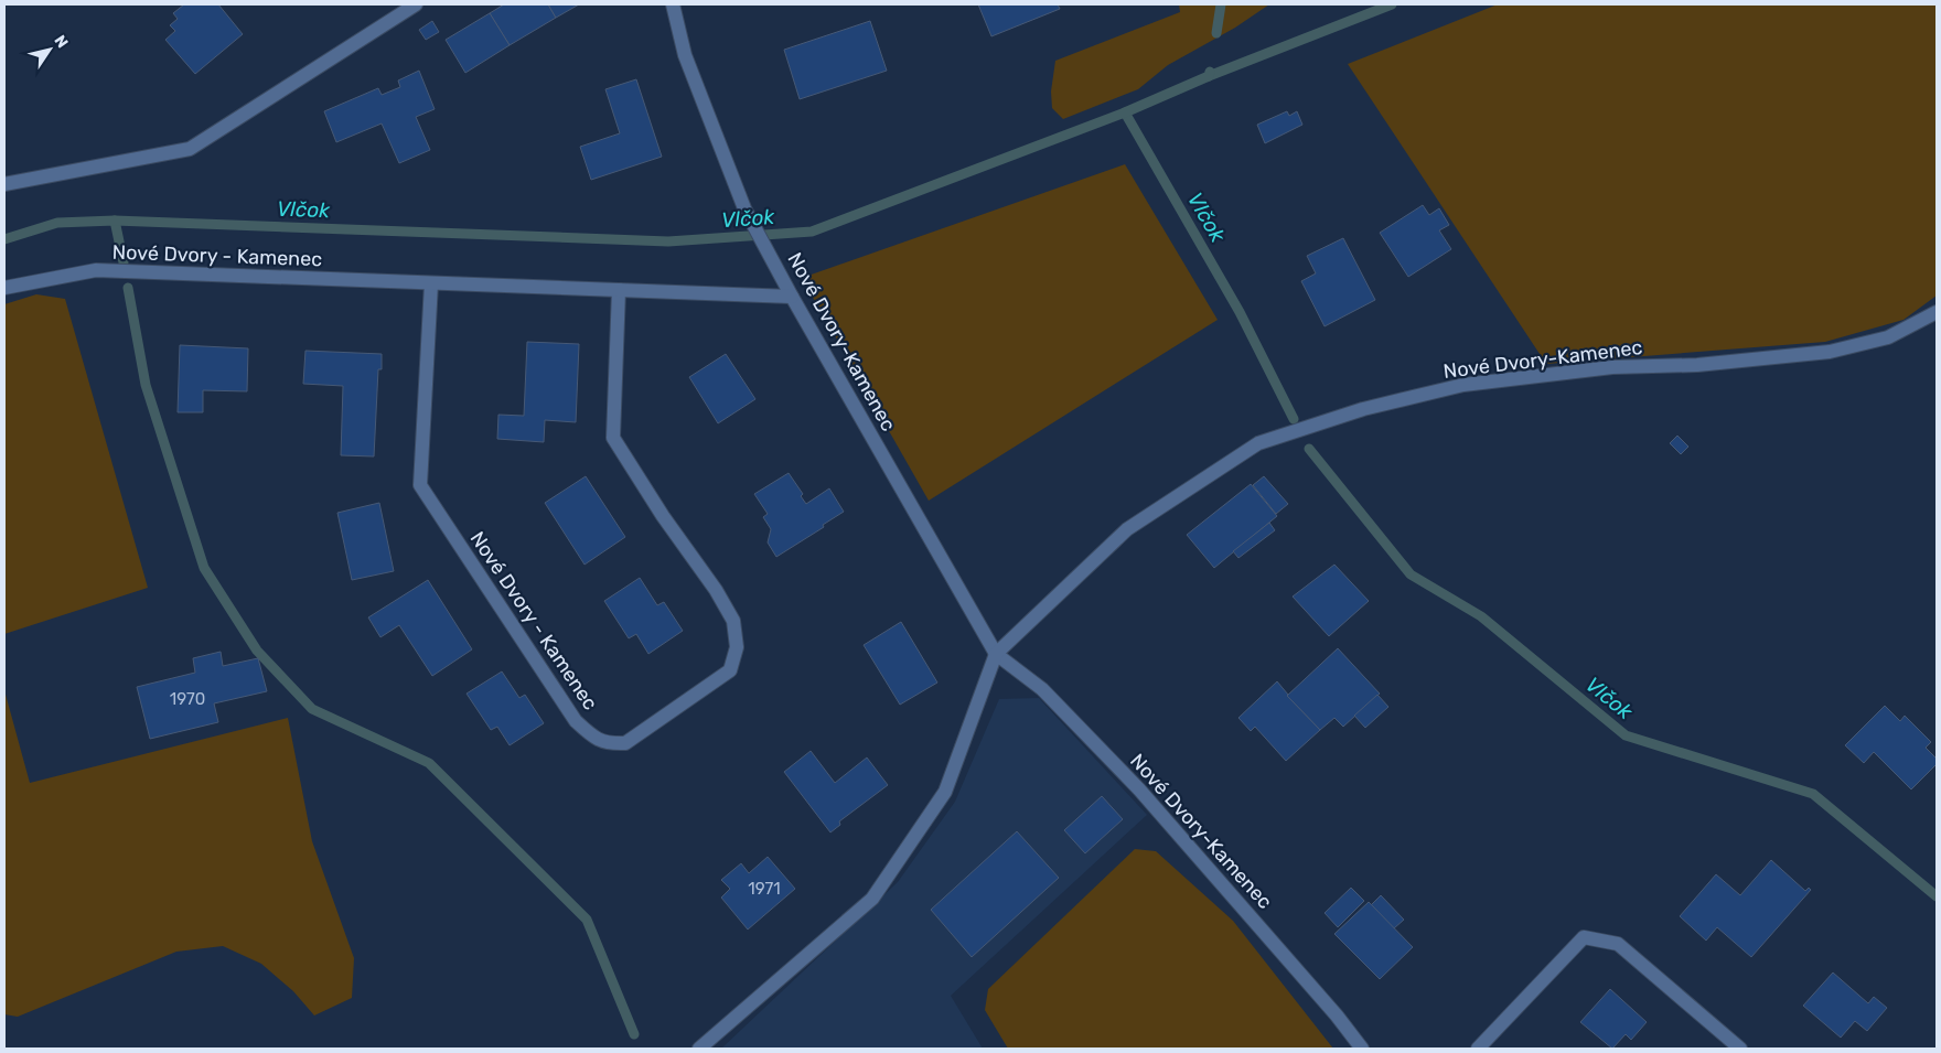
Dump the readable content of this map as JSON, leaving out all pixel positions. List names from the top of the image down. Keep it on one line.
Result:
{"streets":{"street":["Nové Dvory - Kamenec","Nové Dvory-Kamenec"]},"crossings":[["Nové Dvory - Kamenec","Nové Dvory-Kamenec"]],"water":["Vlčok"],"house_numbers":["1970","1971"],"north":"top right"}
